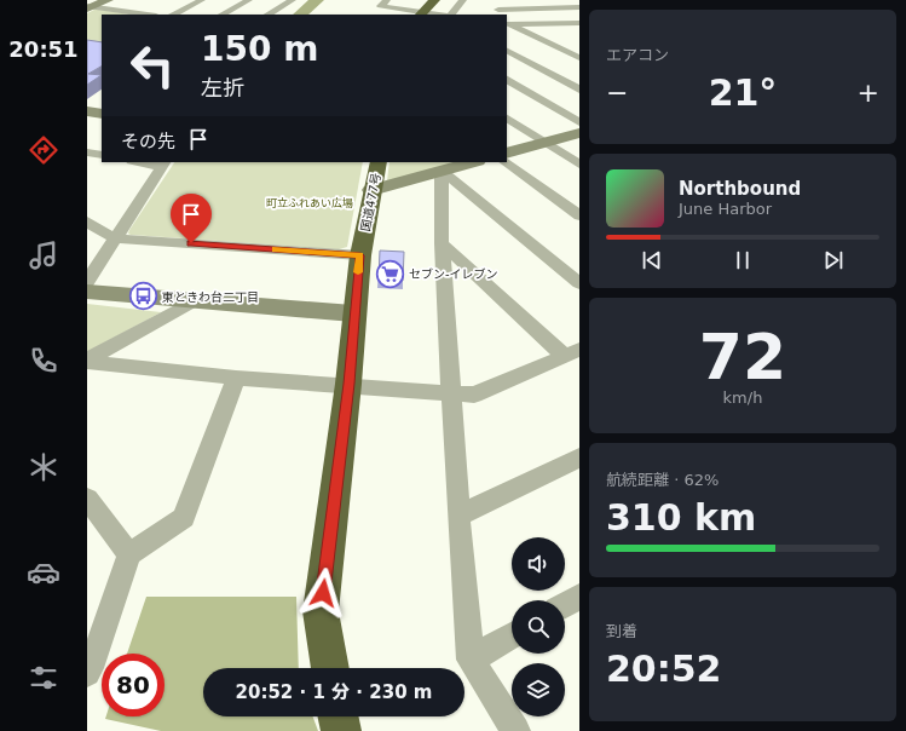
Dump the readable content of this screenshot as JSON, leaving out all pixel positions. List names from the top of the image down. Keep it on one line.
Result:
{"streets":{"highway":["国道477号"]},"parks":["町立ふれあい広場"],"places":{"supermarket":["セブン-イレブン"],"bus stop":["東ときわ台二丁目"]},"page":{"tabs":"20:51","tile":["エアコン",["72","km/h"],["航続距離 · 62%","310 km"],["到着","20:52"]],"turn":["150 m","左折"],"heat":["−","21°","+"],"then":"その先","song":["Northbound","June Harbor"],"limit":"80","trip":"20:52 · 1 分 · 230 m"}}
